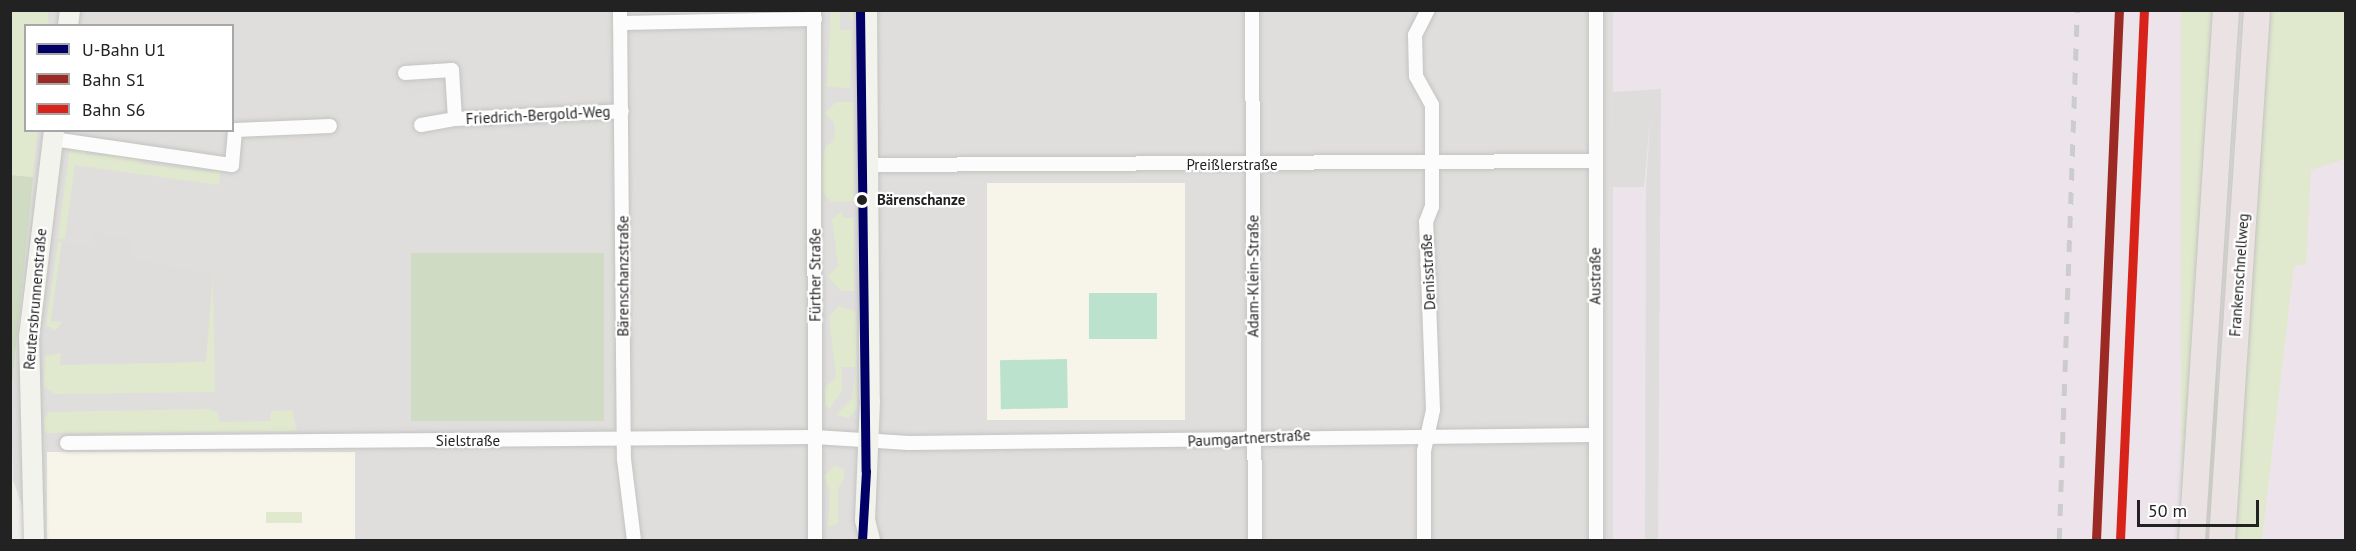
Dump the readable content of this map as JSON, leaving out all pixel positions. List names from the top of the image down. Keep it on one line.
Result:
{"streets":{"highway":["Frankenschnellweg"],"main road":["Reutersbrunnenstraße"],"street":["Friedrich-Bergold-Weg","Preißlerstraße","Denisstraße","Fürther Straße","Bärenschanzstraße","Adam-Klein-Straße","Austraße","Paumgartnerstraße","Sielstraße"]},"crossings":[["Friedrich-Bergold-Weg","Bärenschanzstraße"],["Preißlerstraße","Denisstraße"],["Preißlerstraße","Adam-Klein-Straße"],["Preißlerstraße","Austraße"],["Denisstraße","Paumgartnerstraße"],["Fürther Straße","Sielstraße"],["Bärenschanzstraße","Sielstraße"],["Adam-Klein-Straße","Paumgartnerstraße"],["Austraße","Paumgartnerstraße"],["Paumgartnerstraße","Sielstraße"]],"places":["Bärenschanze"],"lines":["metro line U1","rail line S1","rail line S6"],"legend":["U-Bahn U1","Bahn S1","Bahn S6"],"scale_bar":"50 m"}
